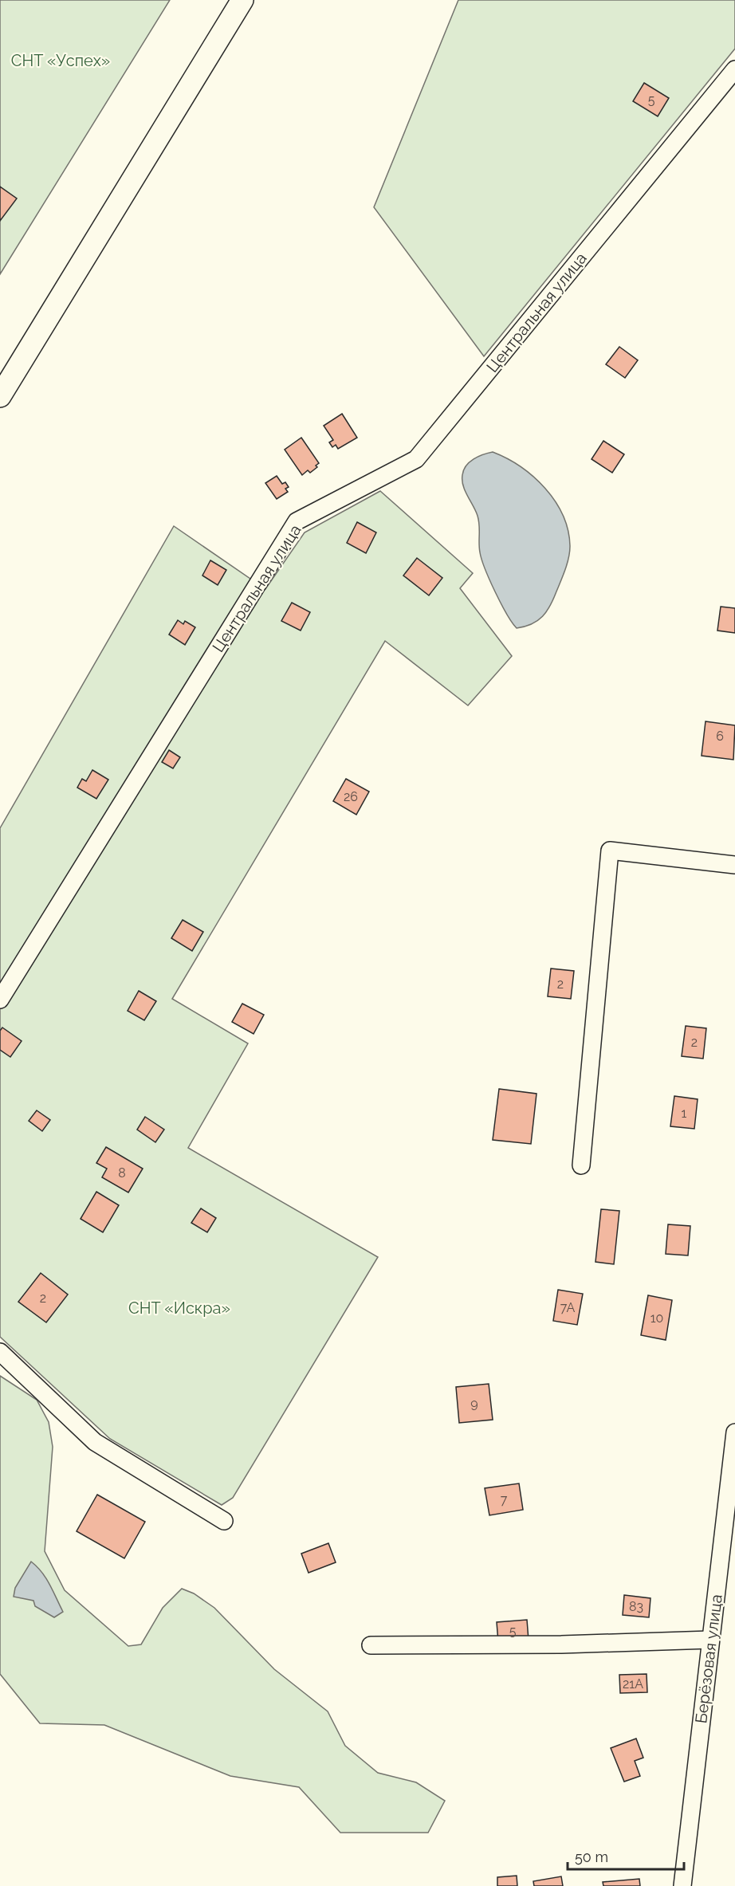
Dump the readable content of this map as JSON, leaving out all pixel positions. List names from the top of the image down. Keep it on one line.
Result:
{"streets":{"street":["Центральная улица","Берёзовая улица"]},"parks":["СНТ «Успех»","СНТ «Искра»"],"house_numbers":["5","6","26","2","2","1","8","2","7А","10","9","7","83","5","21А"],"scale_bar":"50 m"}
